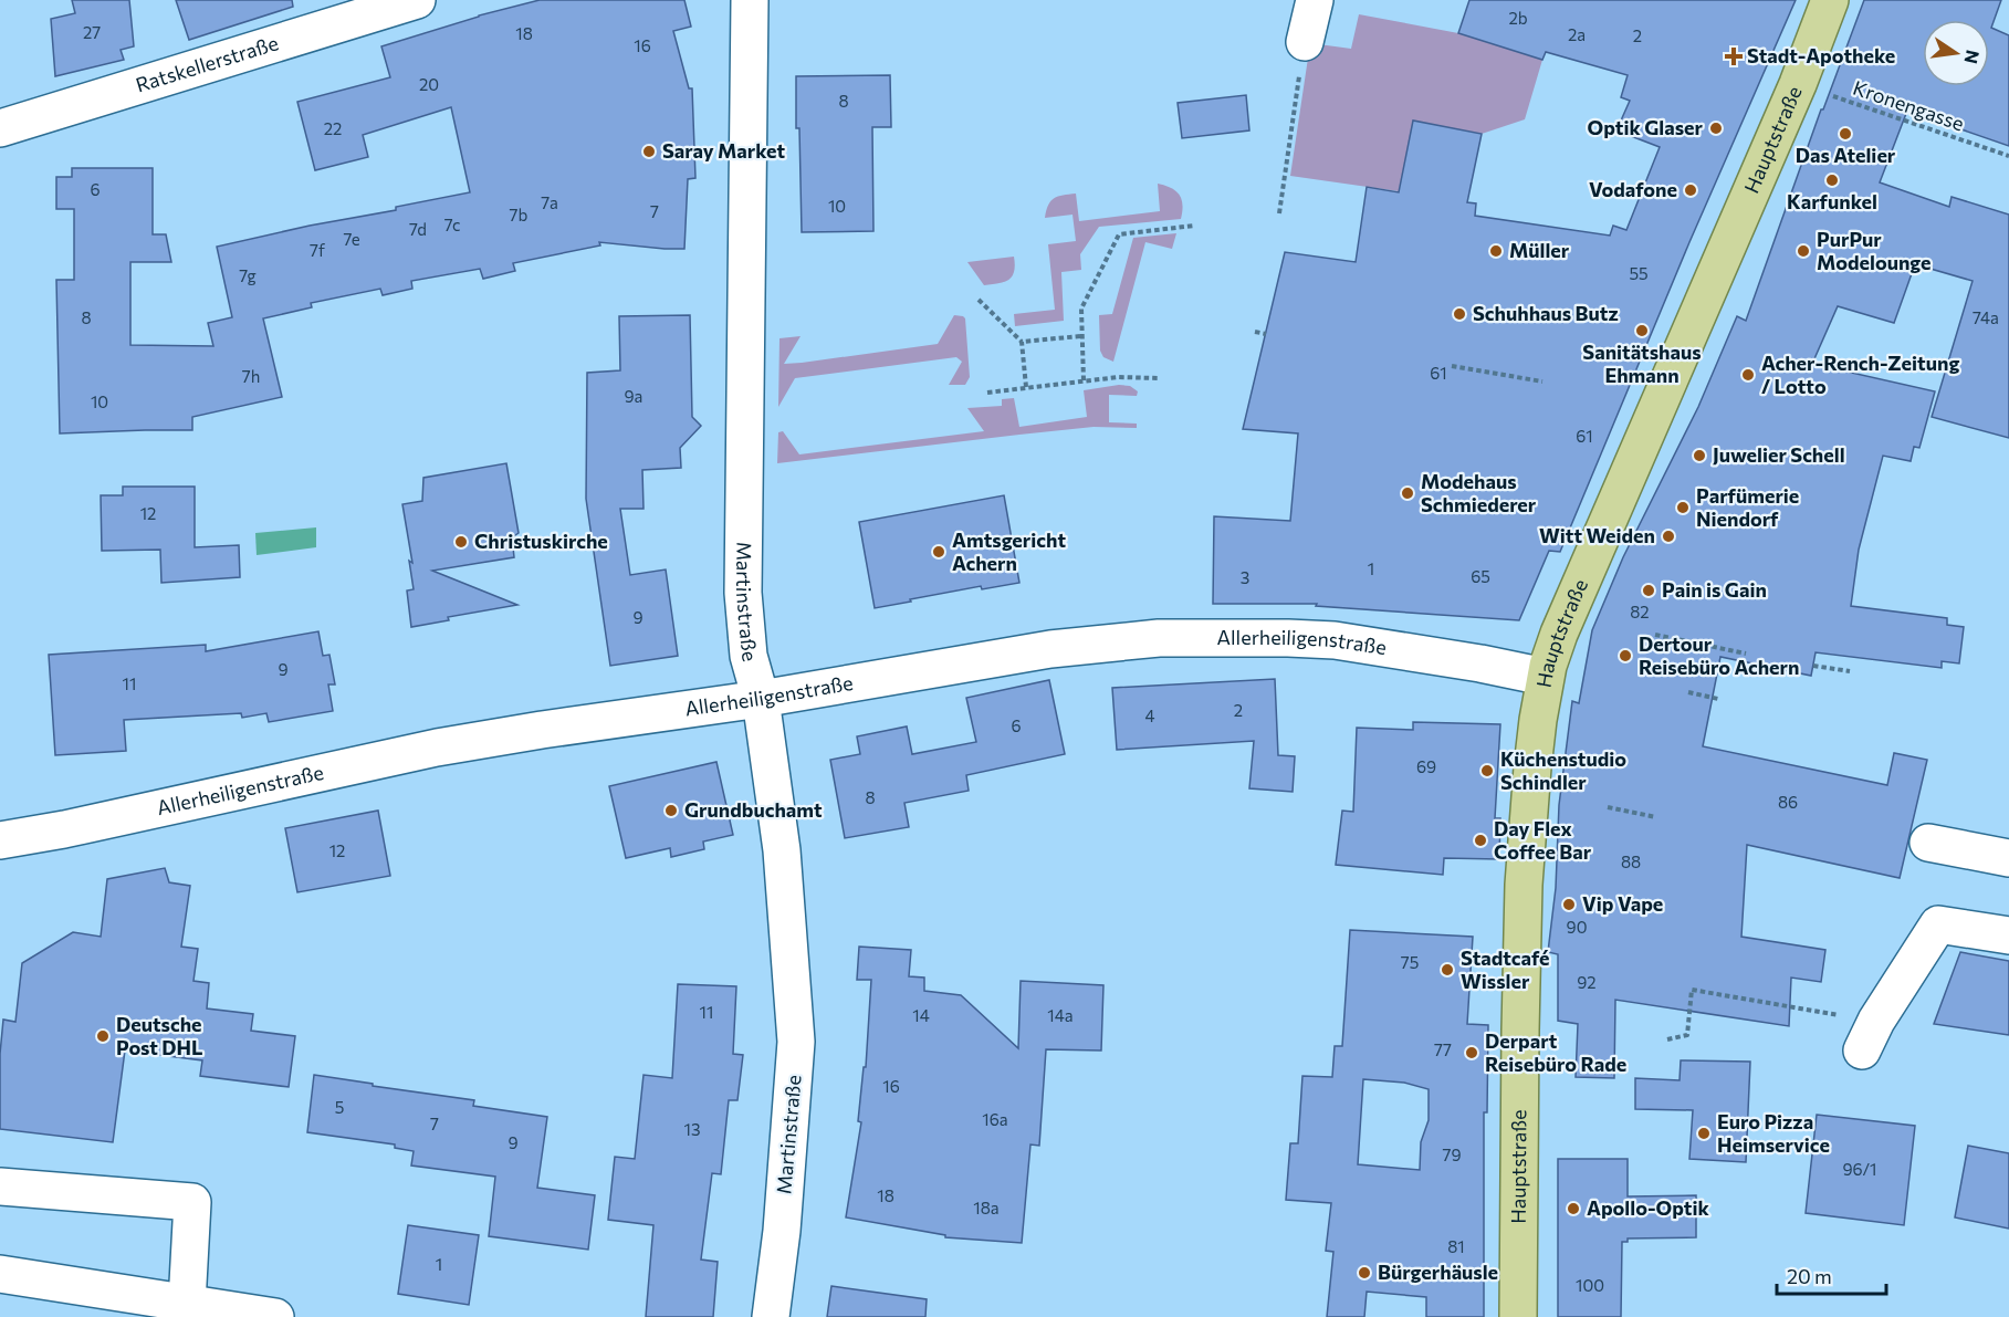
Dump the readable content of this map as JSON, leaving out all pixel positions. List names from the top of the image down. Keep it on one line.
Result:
{"streets":{"main road":["Hauptstraße"],"street":["Ratskellerstraße","Martinstraße","Allerheiligenstraße"],"path":["Kronengasse"]},"crossings":[["Kronengasse","Hauptstraße"],["Hauptstraße","Allerheiligenstraße"],["Martinstraße","Allerheiligenstraße"]],"places":{"health":["Stadt-Apotheke"],"other":["Optik Glaser","Das Atelier","Saray Market","Karfunkel","Vodafone","Müller","PurPur Modelounge","Schuhhaus Butz","Sanitätshaus Ehmann","Acher-Rench-Zeitung / Lotto","Juwelier Schell","Modehaus Schmiederer","Parfümerie Niendorf","Witt Weiden","Christuskirche","Amtsgericht Achern","Pain is Gain","Dertour Reisebüro Achern","Küchenstudio Schindler","Grundbuchamt","Day Flex Coffee Bar","Vip Vape","Stadtcafé Wissler","Deutsche Post DHL","Derpart Reisebüro Rade","Euro Pizza Heimservice","Apollo-Optik","Bürgerhäusle"]},"house_numbers":["2b","27","18","2a","2","16","20","8","22","6","7a","10","7","7b","7c","7d","7e","7f","55","7g","8","74a","61","7h","9a","10","61","12","1","65","3","82","9","9","11","2","4","6","69","8","86","12","88","90","75","92","11","14","14a","77","16","5","16a","7","13","9","79","96/1","18","18a","81","1","100"],"scale_bar":"20 m","north":"right"}
